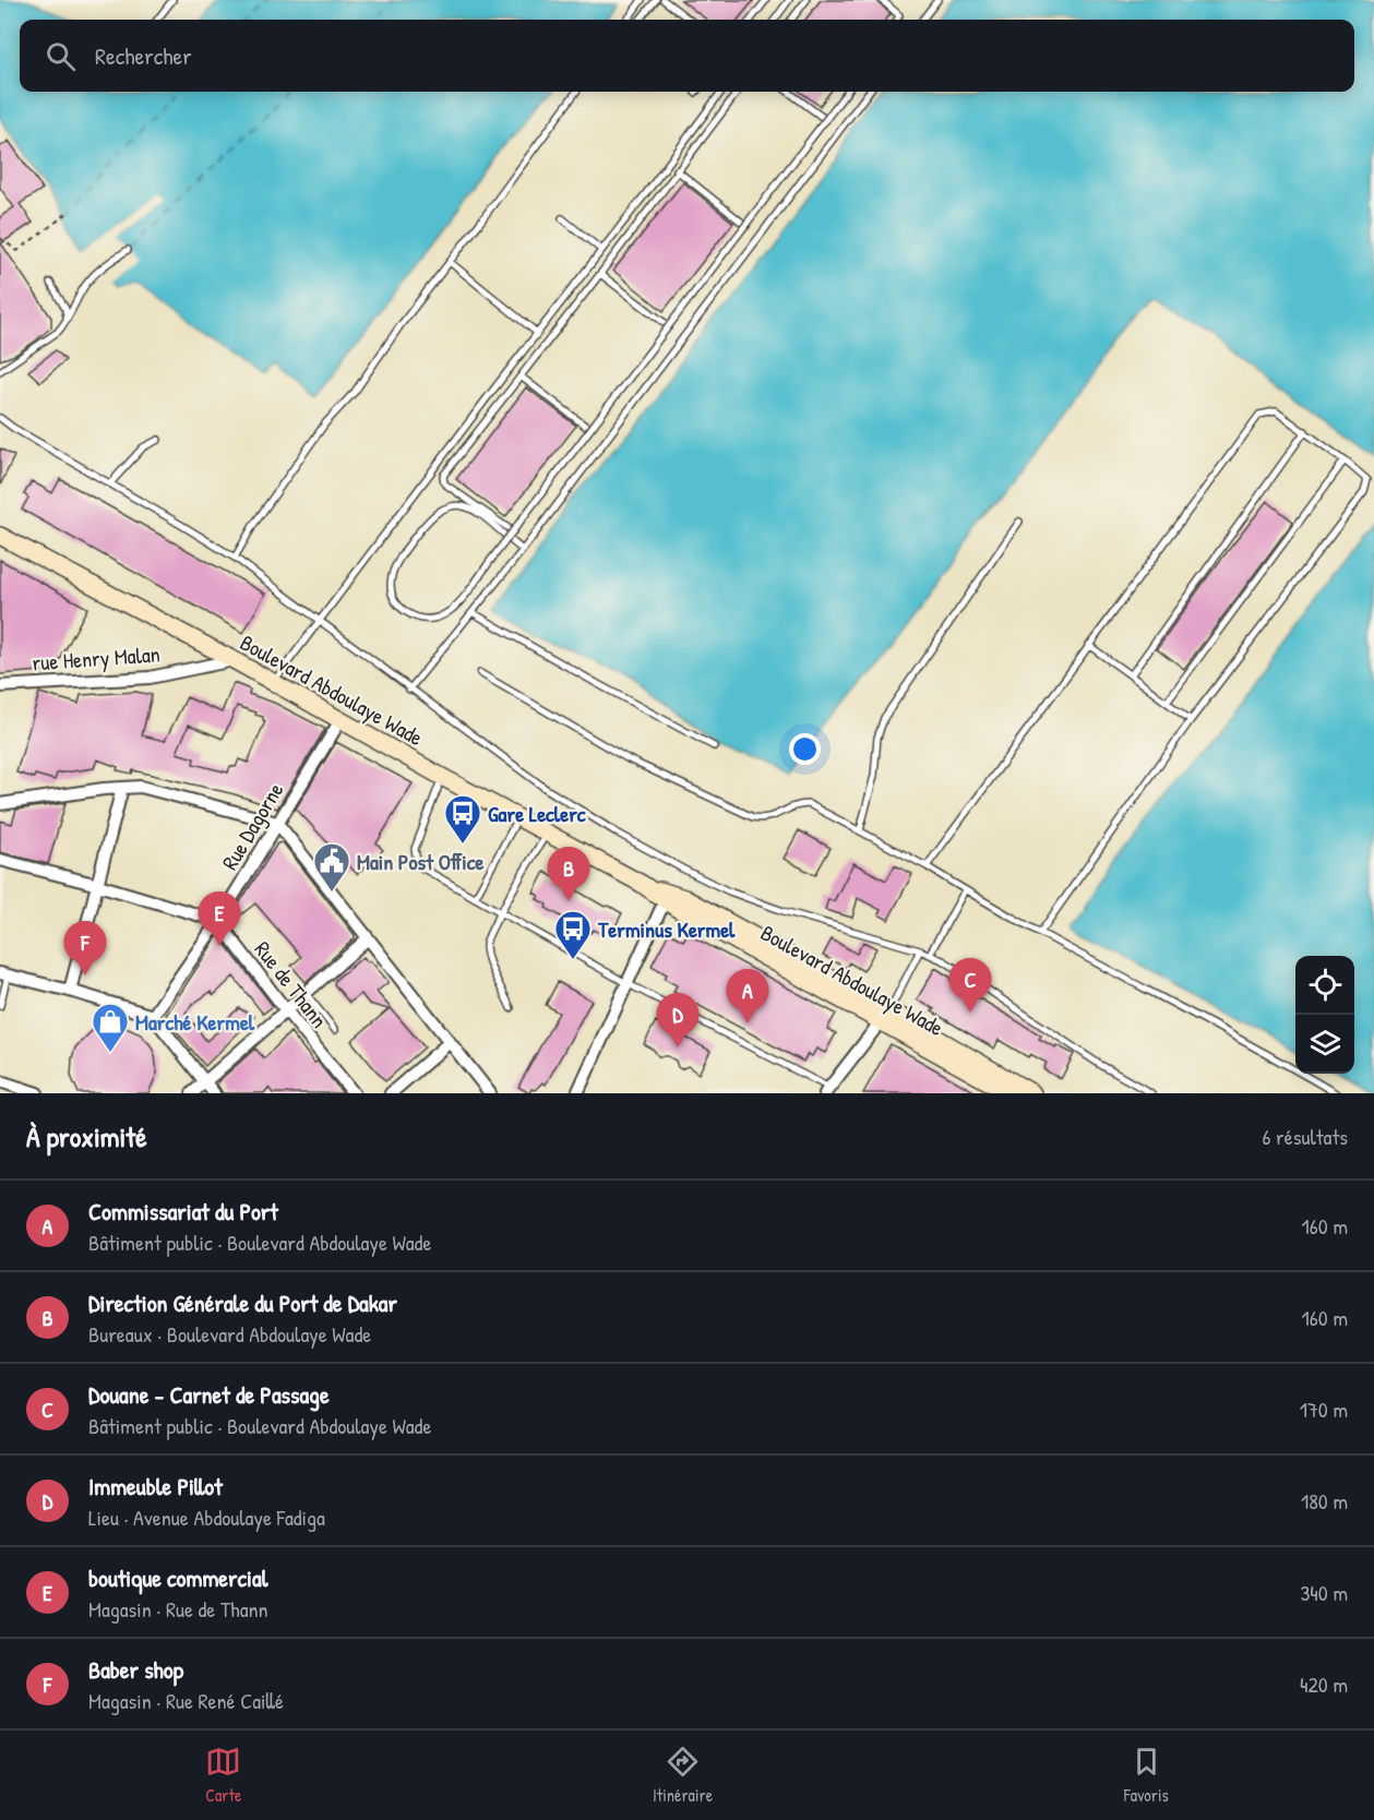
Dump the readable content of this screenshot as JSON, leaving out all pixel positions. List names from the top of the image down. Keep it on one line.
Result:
{"streets":{"street":["rue Henry Malan","Boulevard Abdoulaye Wade","Rue Dagorne","Rue de Thann"]},"crossings":[["rue Henry Malan","Boulevard Abdoulaye Wade"],["Boulevard Abdoulaye Wade","Rue Dagorne"],["Rue Dagorne","Rue de Thann"]],"places":{"bus stop":["Gare Leclerc","Terminus Kermel"],"public building":["Main Post Office"],"shop":["Marché Kermel"]},"page":{"search":"Rechercher","pins":["B","E","F","C","A","D"],"heading":["À proximité","6 résultats"],"list":[{"mark":"A","name":"Commissariat du Port","note":"Bâtiment public · Boulevard Abdoulaye Wade","value":"160 m"},{"mark":"B","name":"Direction Générale du Port de Dakar","note":"Bureaux · Boulevard Abdoulaye Wade","value":"160 m"},{"mark":"C","name":"Douane - Carnet de Passage","note":"Bâtiment public · Boulevard Abdoulaye Wade","value":"170 m"},{"mark":"D","name":"Immeuble Pillot","note":"Lieu · Avenue Abdoulaye Fadiga","value":"180 m"},{"mark":"E","name":"boutique commercial","note":"Magasin · Rue de Thann","value":"340 m"},{"mark":"F","name":"Baber shop","note":"Magasin · Rue René Caillé","value":"420 m"}],"nav":["Carte","Itinéraire","Favoris"]}}
